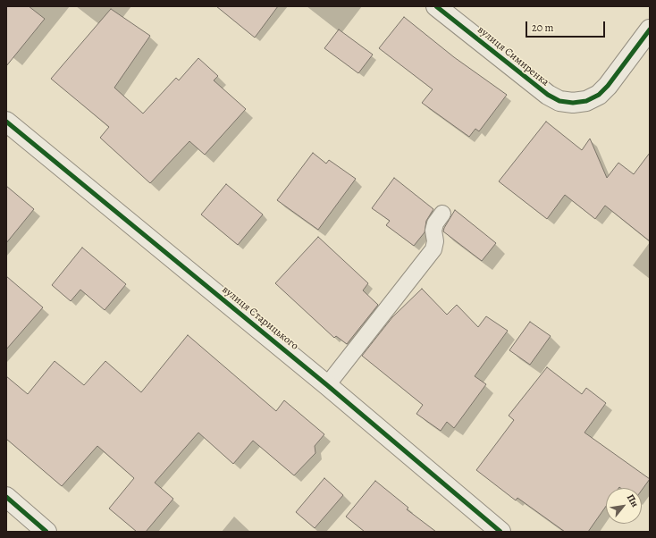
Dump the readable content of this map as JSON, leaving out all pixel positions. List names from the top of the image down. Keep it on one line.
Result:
{"streets":{"street":["вулиця Симиренка","вулиця Старицького"]},"scale_bar":"20 m","north":"top right"}
